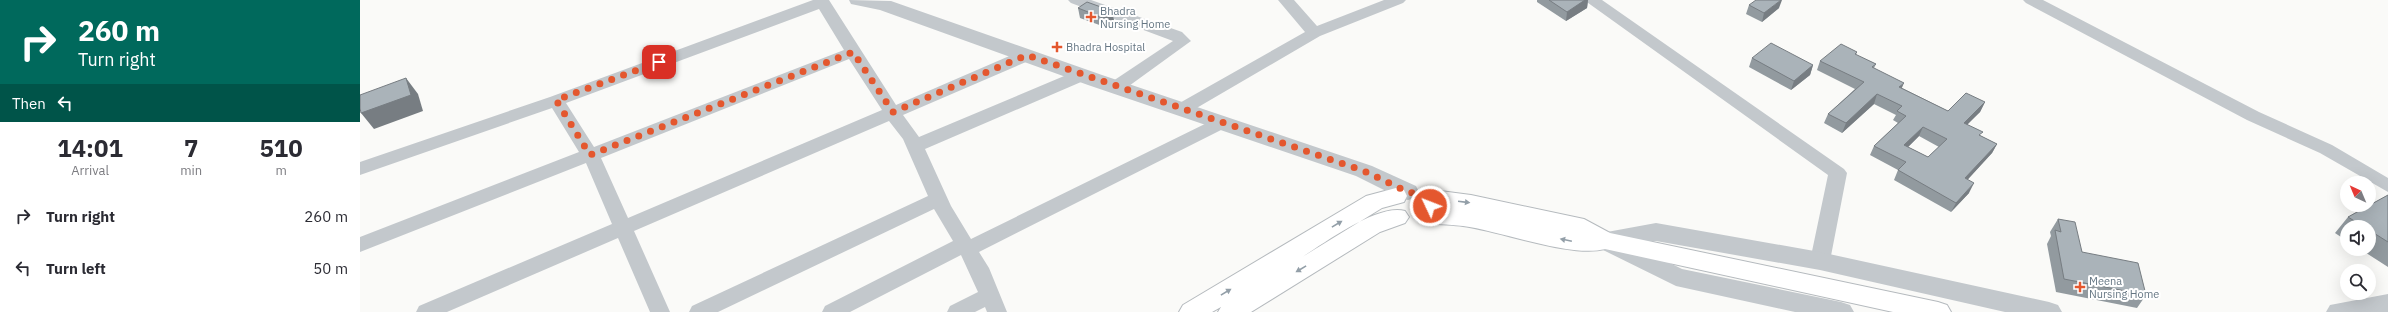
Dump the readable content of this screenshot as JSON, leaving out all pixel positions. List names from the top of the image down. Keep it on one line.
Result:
{"places":{"health":["Bhadra Nursing Home","Bhadra Hospital","Meena Nursing Home"]},"north":"top left","page":{"turn":["260 m","Turn right"],"then":"Then","eta":["14:01","Arrival","7","min","510","m"],"list":[{"name":"Turn right","value":"260 m"},{"name":"Turn left","value":"50 m"}]}}
